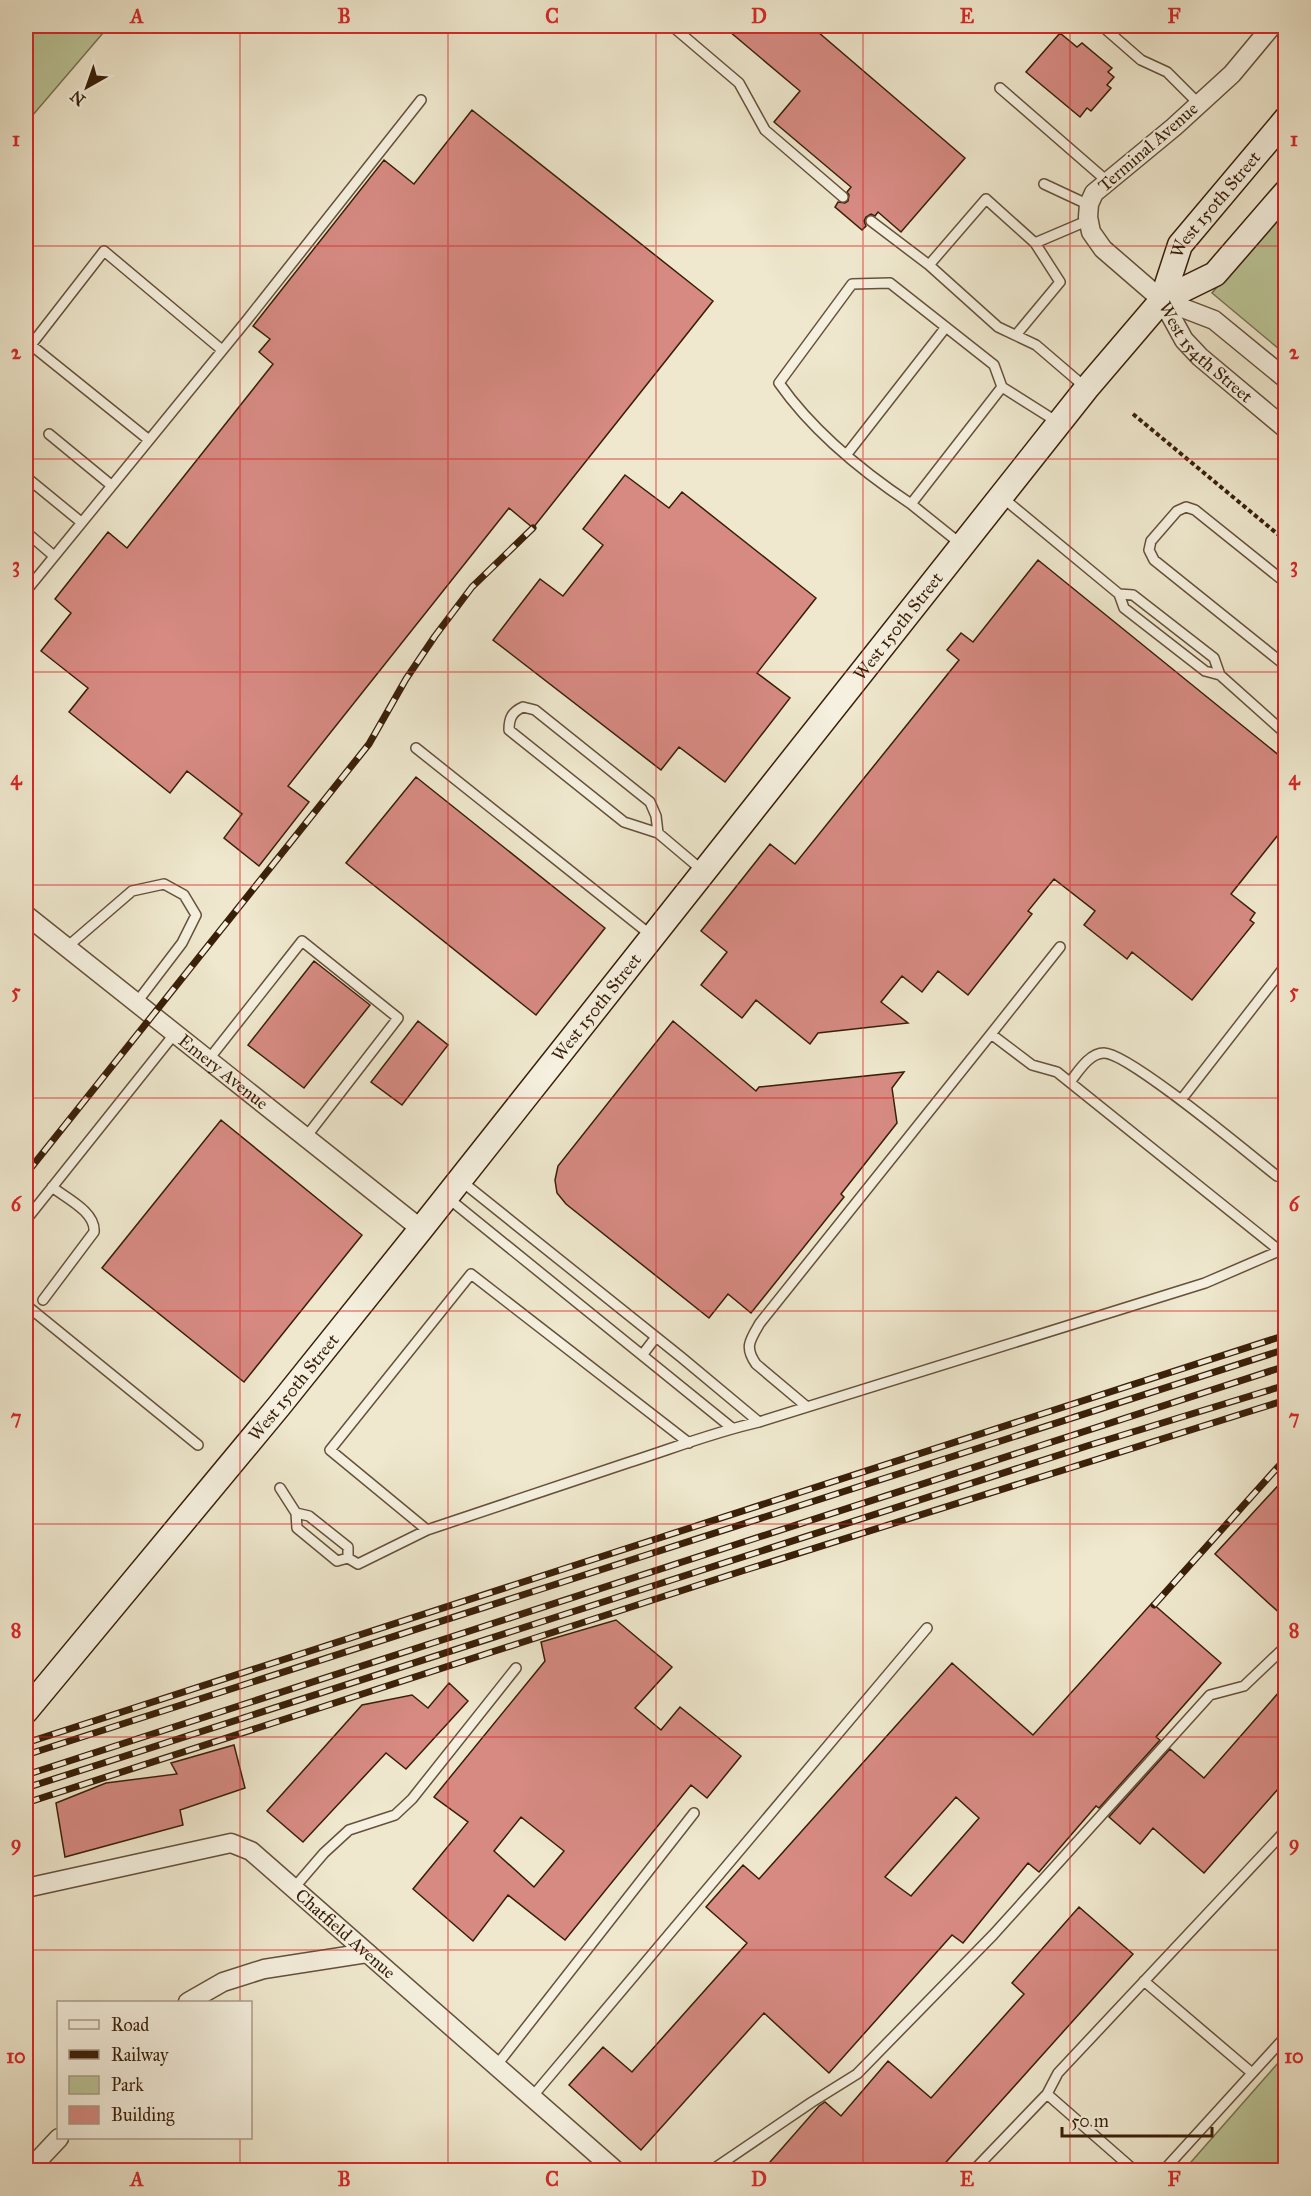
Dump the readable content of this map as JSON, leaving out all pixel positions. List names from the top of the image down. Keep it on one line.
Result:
{"streets":{"main road":["West 150th Street"],"street":["Terminal Avenue","West 154th Street","Emery Avenue","Chatfield Avenue"]},"crossings":[["West 150th Street","West 154th Street"],["West 150th Street","Emery Avenue"]],"legend":["Road","Railway","Park","Building"],"scale_bar":"50 m","north":"bottom left","grid":{"columns":["A","B","C","D","E","F"],"rows":["1","2","3","4","5","6","7","8","9","10"]}}
